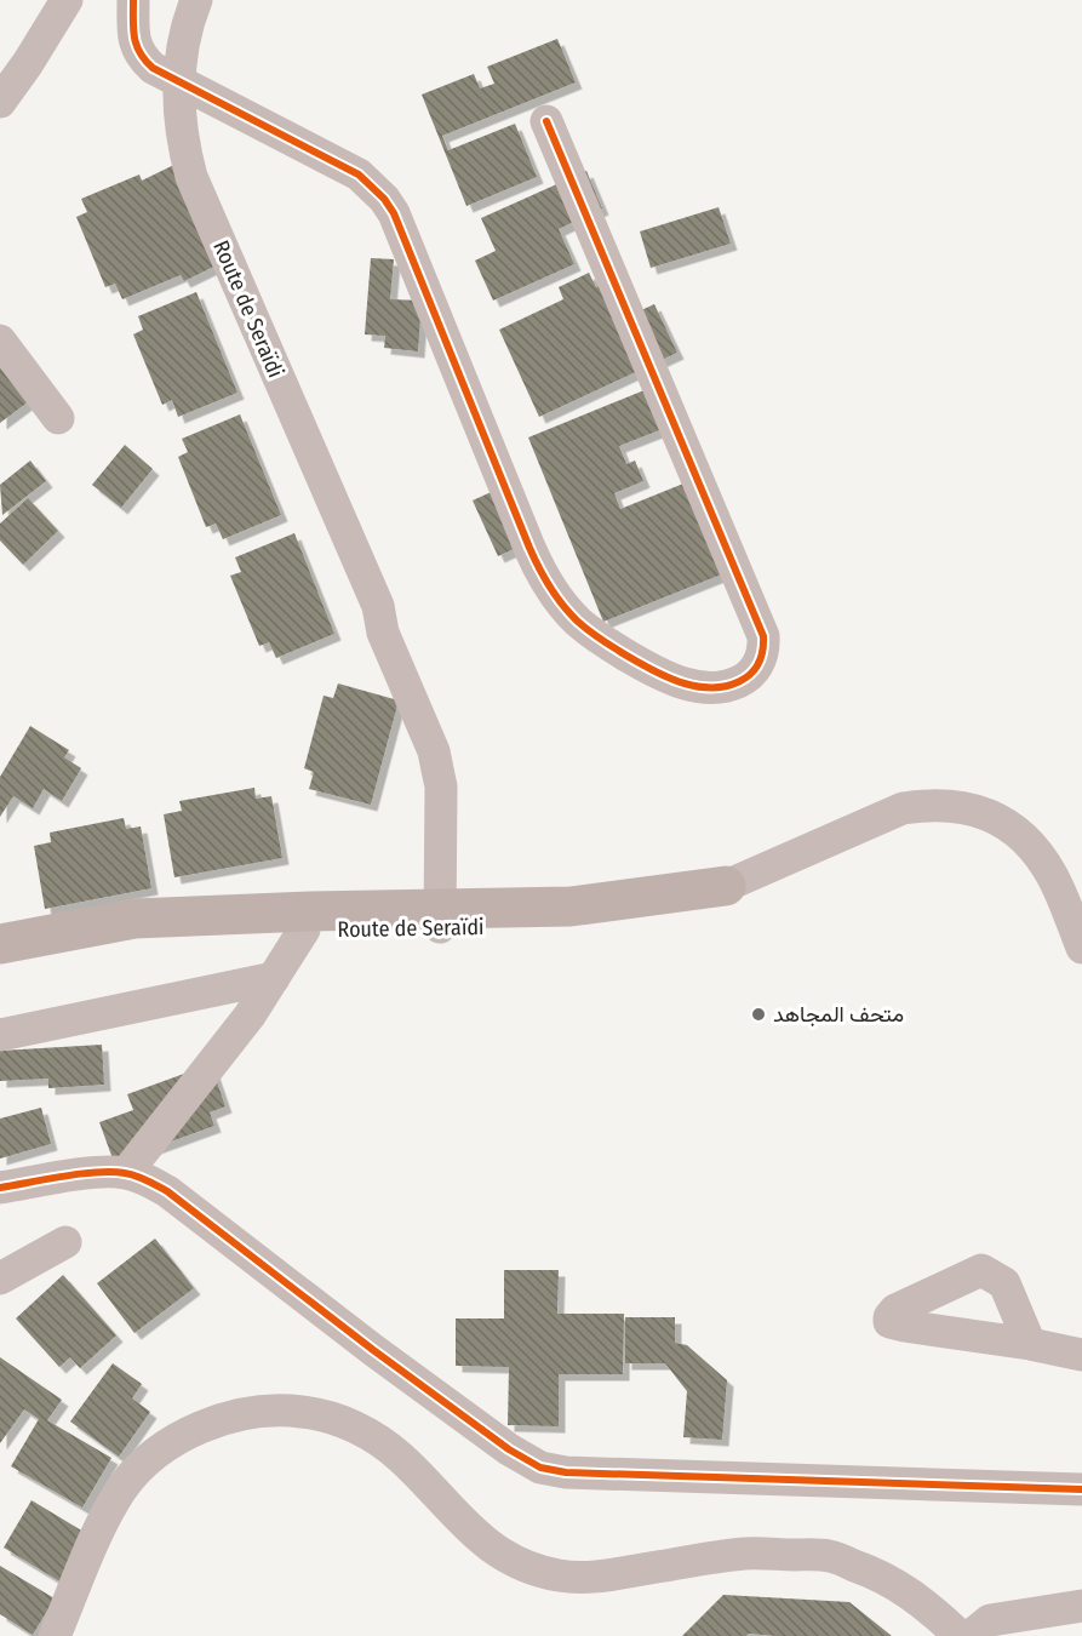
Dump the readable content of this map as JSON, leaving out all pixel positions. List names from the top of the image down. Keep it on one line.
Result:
{"streets":{"main road":["Route de Seraïdi"]},"places":["متحف المجاهد"]}
